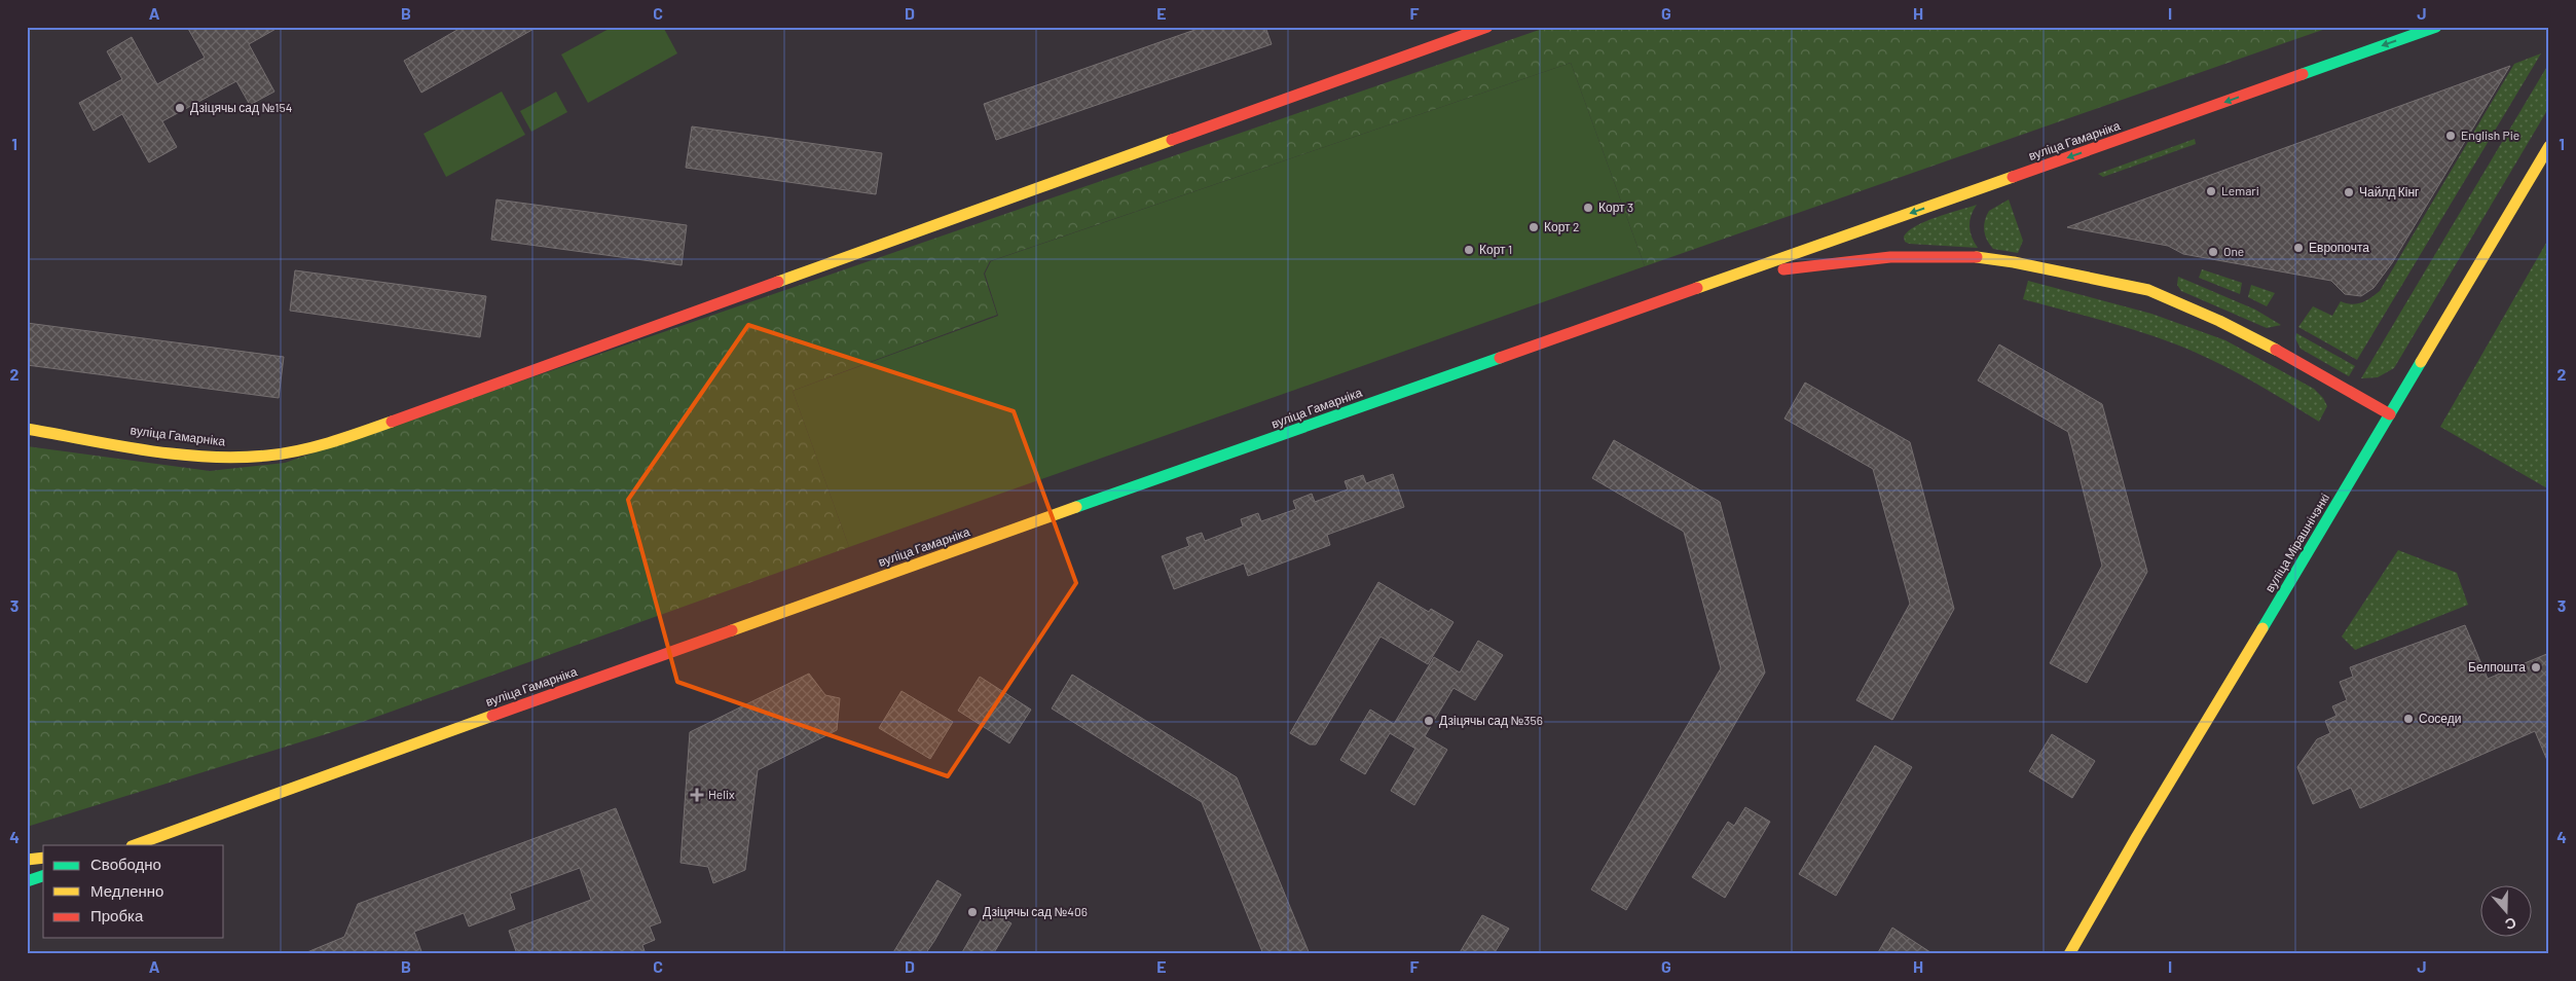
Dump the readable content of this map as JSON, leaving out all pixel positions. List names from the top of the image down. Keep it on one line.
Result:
{"streets":{"main road":["вуліца Гамарніка","вуліца Мірашнічэнкі"]},"crossings":[["вуліца Гамарніка","вуліца Мірашнічэнкі"]],"places":{"other":["Дзіцячы сад №154","English Pie","Lemari","Чайлд Кінг","Корт 3","Корт 2","Европочта","Корт 1","One","Белпошта","Соседи","Дзіцячы сад №356","Дзіцячы сад №406"],"health":["Helix"]},"legend":["Свободно","Медленно","Пробка"],"north":"bottom","grid":{"columns":["A","B","C","D","E","F","G","H","I","J"],"rows":["1","2","3","4"]}}
